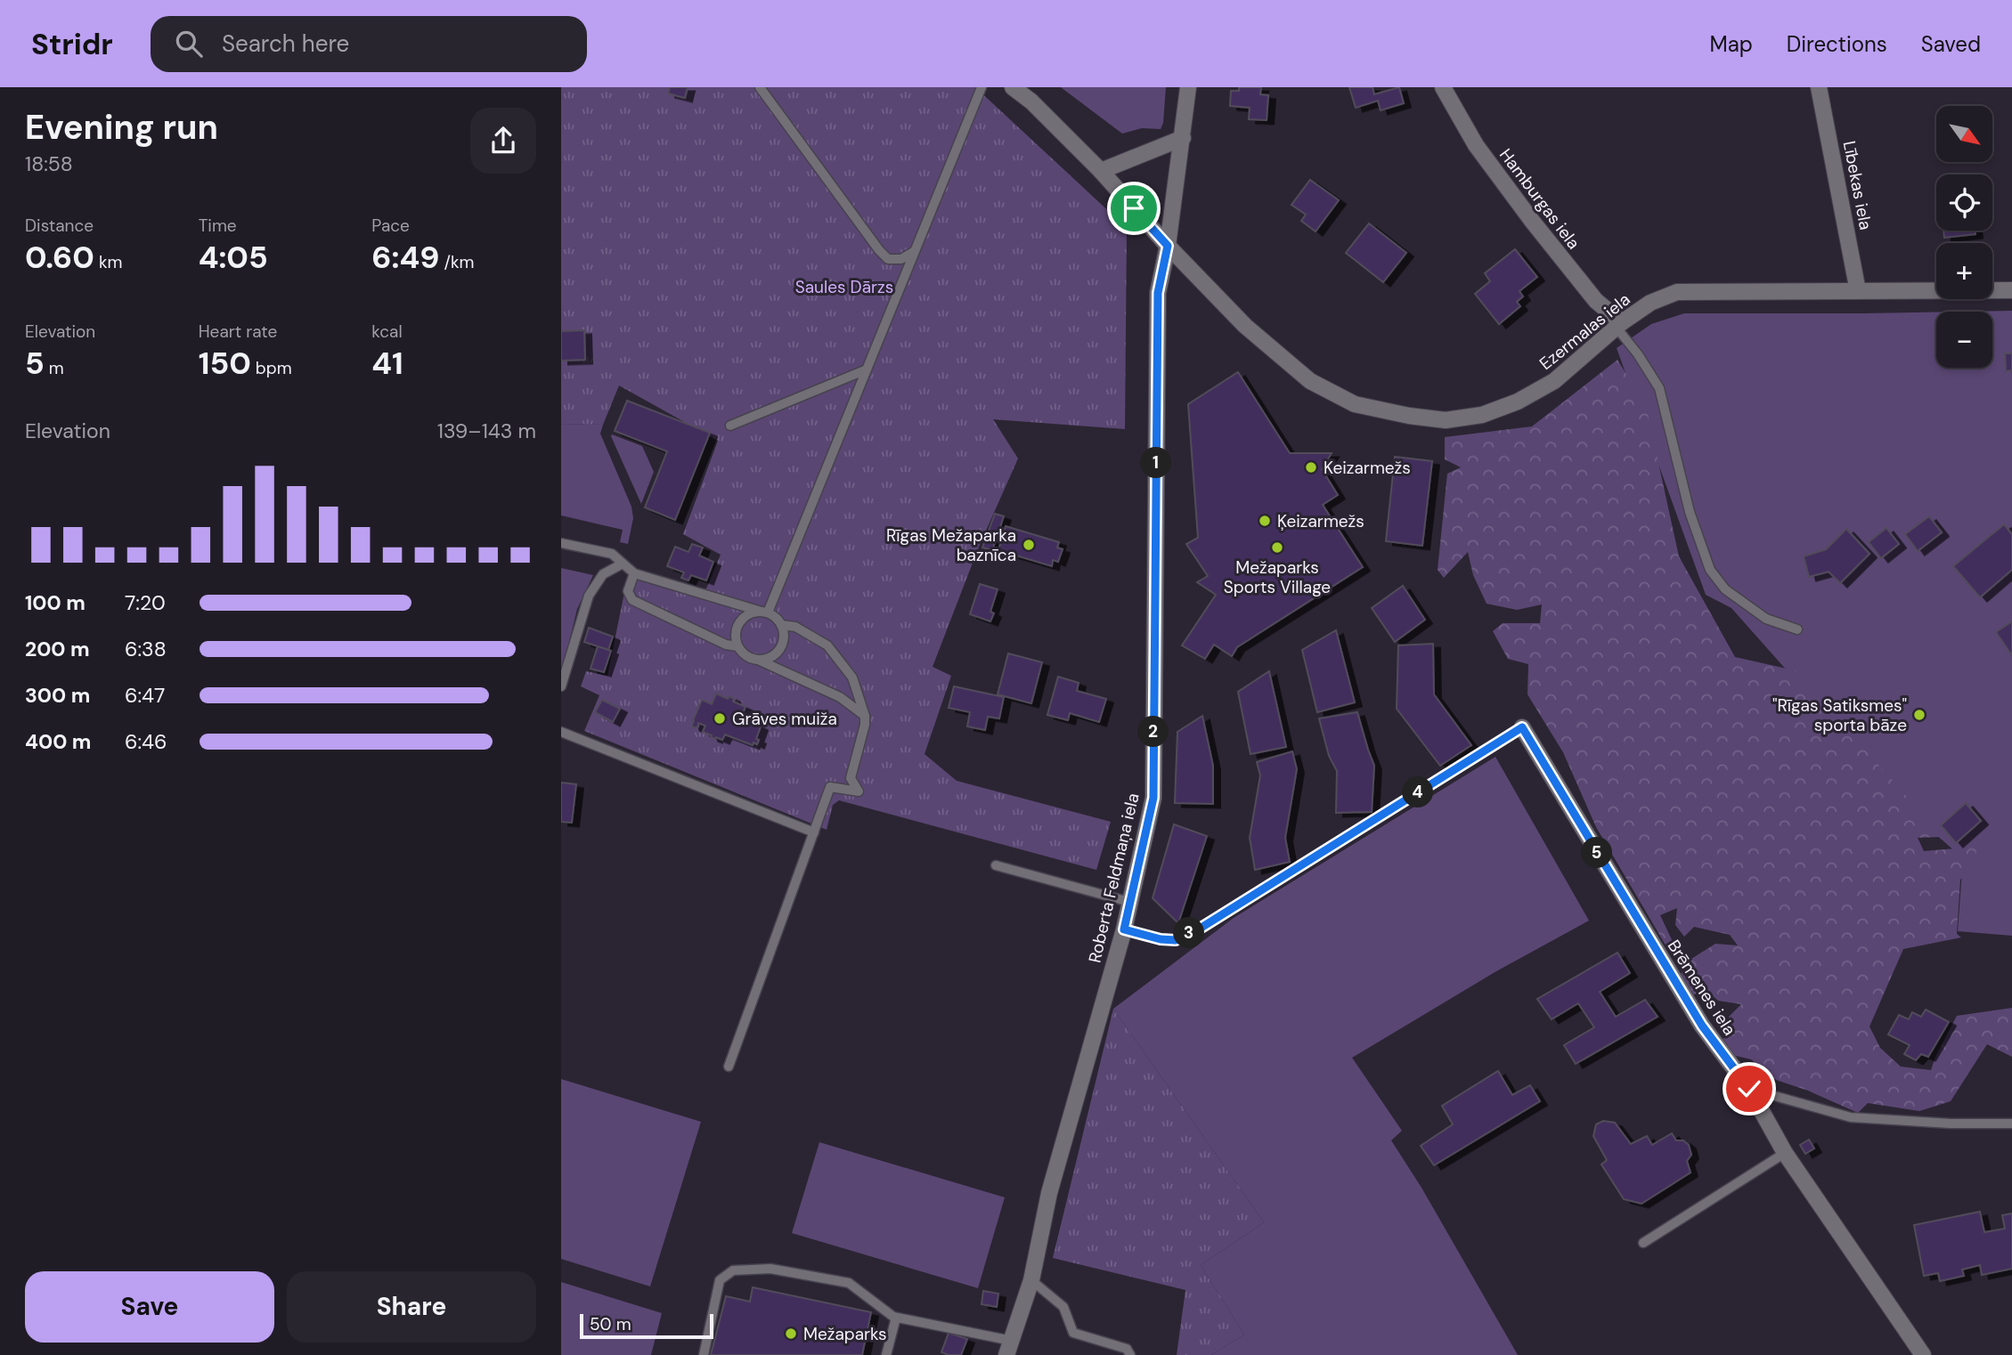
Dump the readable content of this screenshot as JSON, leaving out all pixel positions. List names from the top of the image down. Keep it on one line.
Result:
{"streets":{"street":["Lībekas iela","Hamburgas iela","Ezermalas iela","Roberta Feldmaņa iela","Brēmenes iela"]},"crossings":[["Lībekas iela","Ezermalas iela"],["Hamburgas iela","Ezermalas iela"],["Ezermalas iela","Roberta Feldmaņa iela"]],"parks":["Saules Dārzs"],"places":["Keizarmežs","Ķeizarmežs","Rīgas Mežaparka baznīca","Mežaparks Sports Village","\"Rīgas Satiksmes\" sporta bāze","Grāves muiža","Mežaparks"],"scale_bar":"50 m","north":"bottom right","page":{"header":"Stridr","search":"Search here","nav":["Map","Directions","Saved"],"heading":["Evening run","18:58"],"map_buttons":["+","−"],"stats":[["Distance","0.60 km"],["Time","4:05"],["Pace","6:49 /km"],["Elevation","5 m"],["Heart rate","150 bpm"],["kcal","41"]],"chart":["Elevation","139–143 m"],"pins":["1","2","4","5","3"],"list":[{"name":"100 m","note":"7:20"},{"name":"200 m","note":"6:38"},{"name":"300 m","note":"6:47"},{"name":"400 m","note":"6:46"}],"buttons":["Save","Share"],"scale":"50 m"}}
